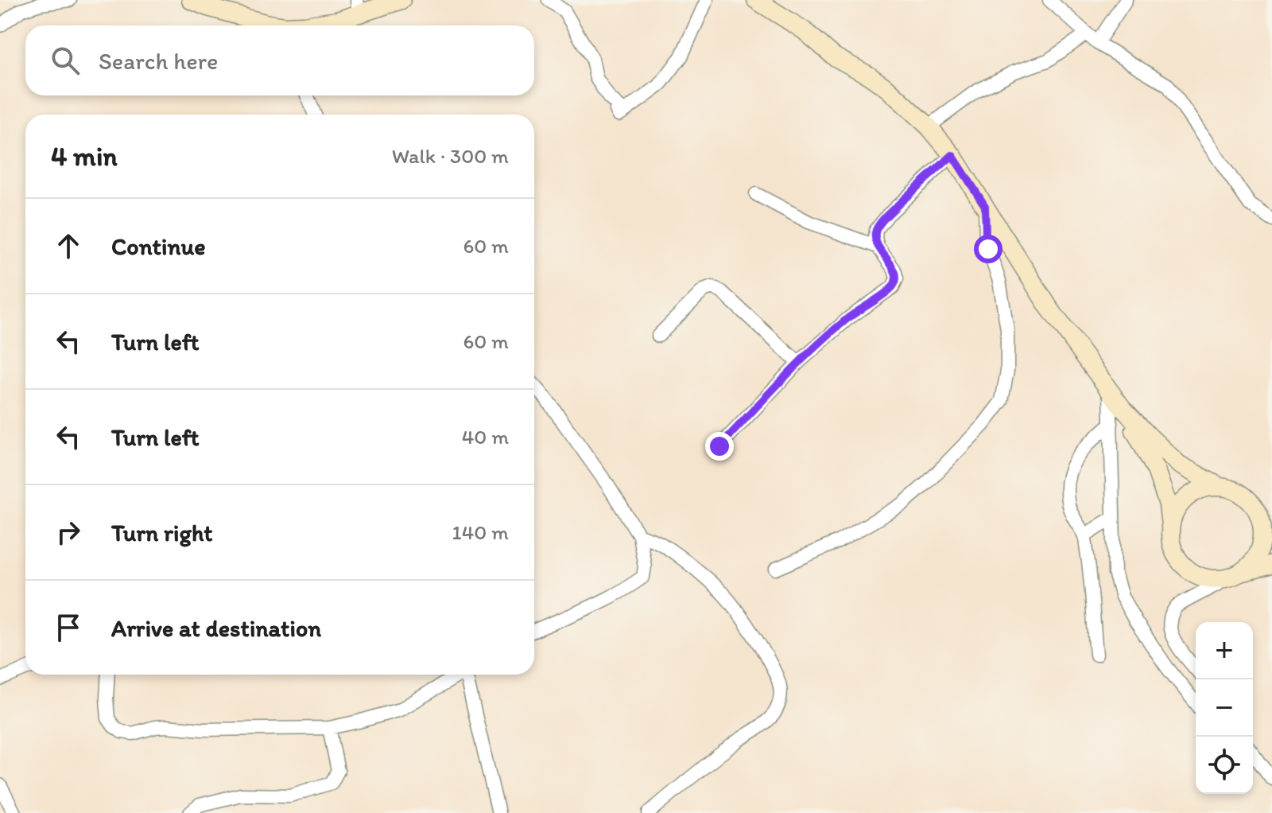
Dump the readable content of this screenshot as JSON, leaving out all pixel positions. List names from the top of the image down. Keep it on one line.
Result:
{"page":{"search":"Search here","heading":["4 min","Walk · 300 m"],"list":[["Continue","60 m"],["Turn left","60 m"],["Turn left","40 m"],["Turn right","140 m"],"Arrive at destination"],"map_buttons":["+","−"]}}
